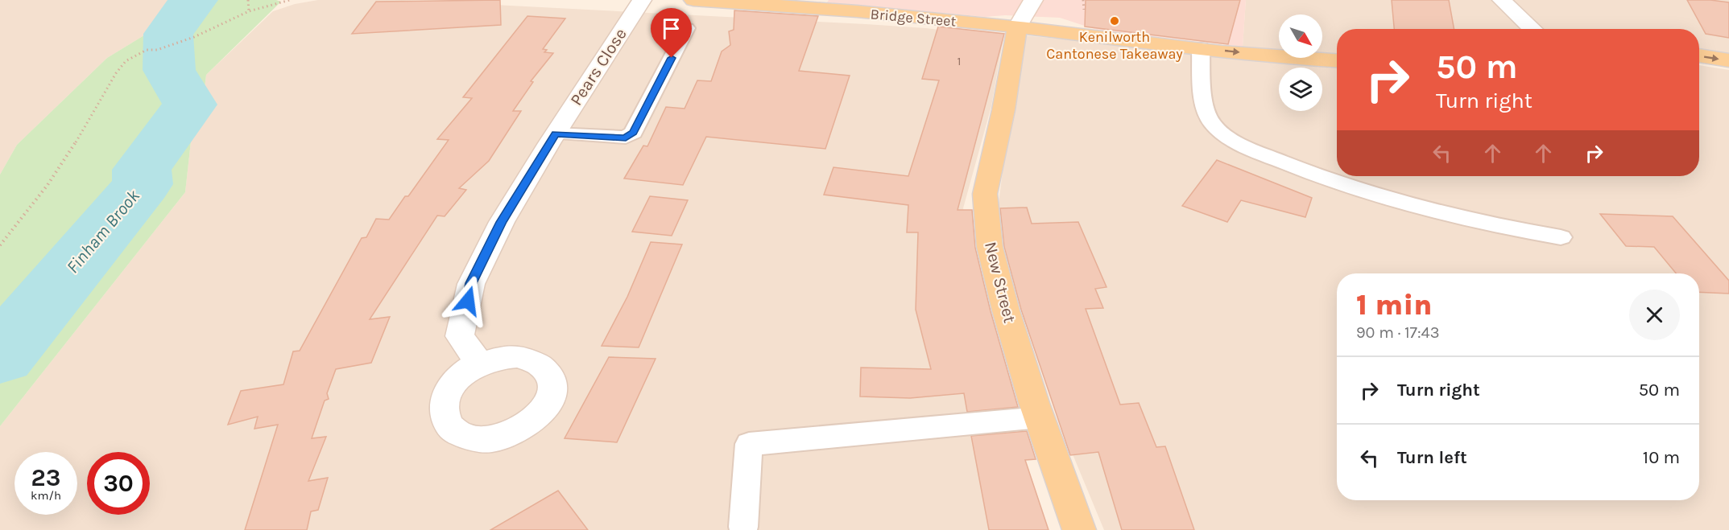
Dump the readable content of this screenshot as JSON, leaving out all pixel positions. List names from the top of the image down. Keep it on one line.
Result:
{"streets":{"main road":["Bridge Street","New Street"],"street":["Pears Close"]},"crossings":[["Bridge Street","New Street"]],"water":["Finham Brook"],"places":["Kenilworth Cantonese Takeaway"],"house_numbers":["1"],"north":"bottom right","page":{"turn":["50 m","Turn right"],"heading":["1 min","90 m · 17:43"],"list":[{"name":"Turn right","value":"50 m"},{"name":"Turn left","value":"10 m"}],"speed":"23 km/h","limit":"30"}}
